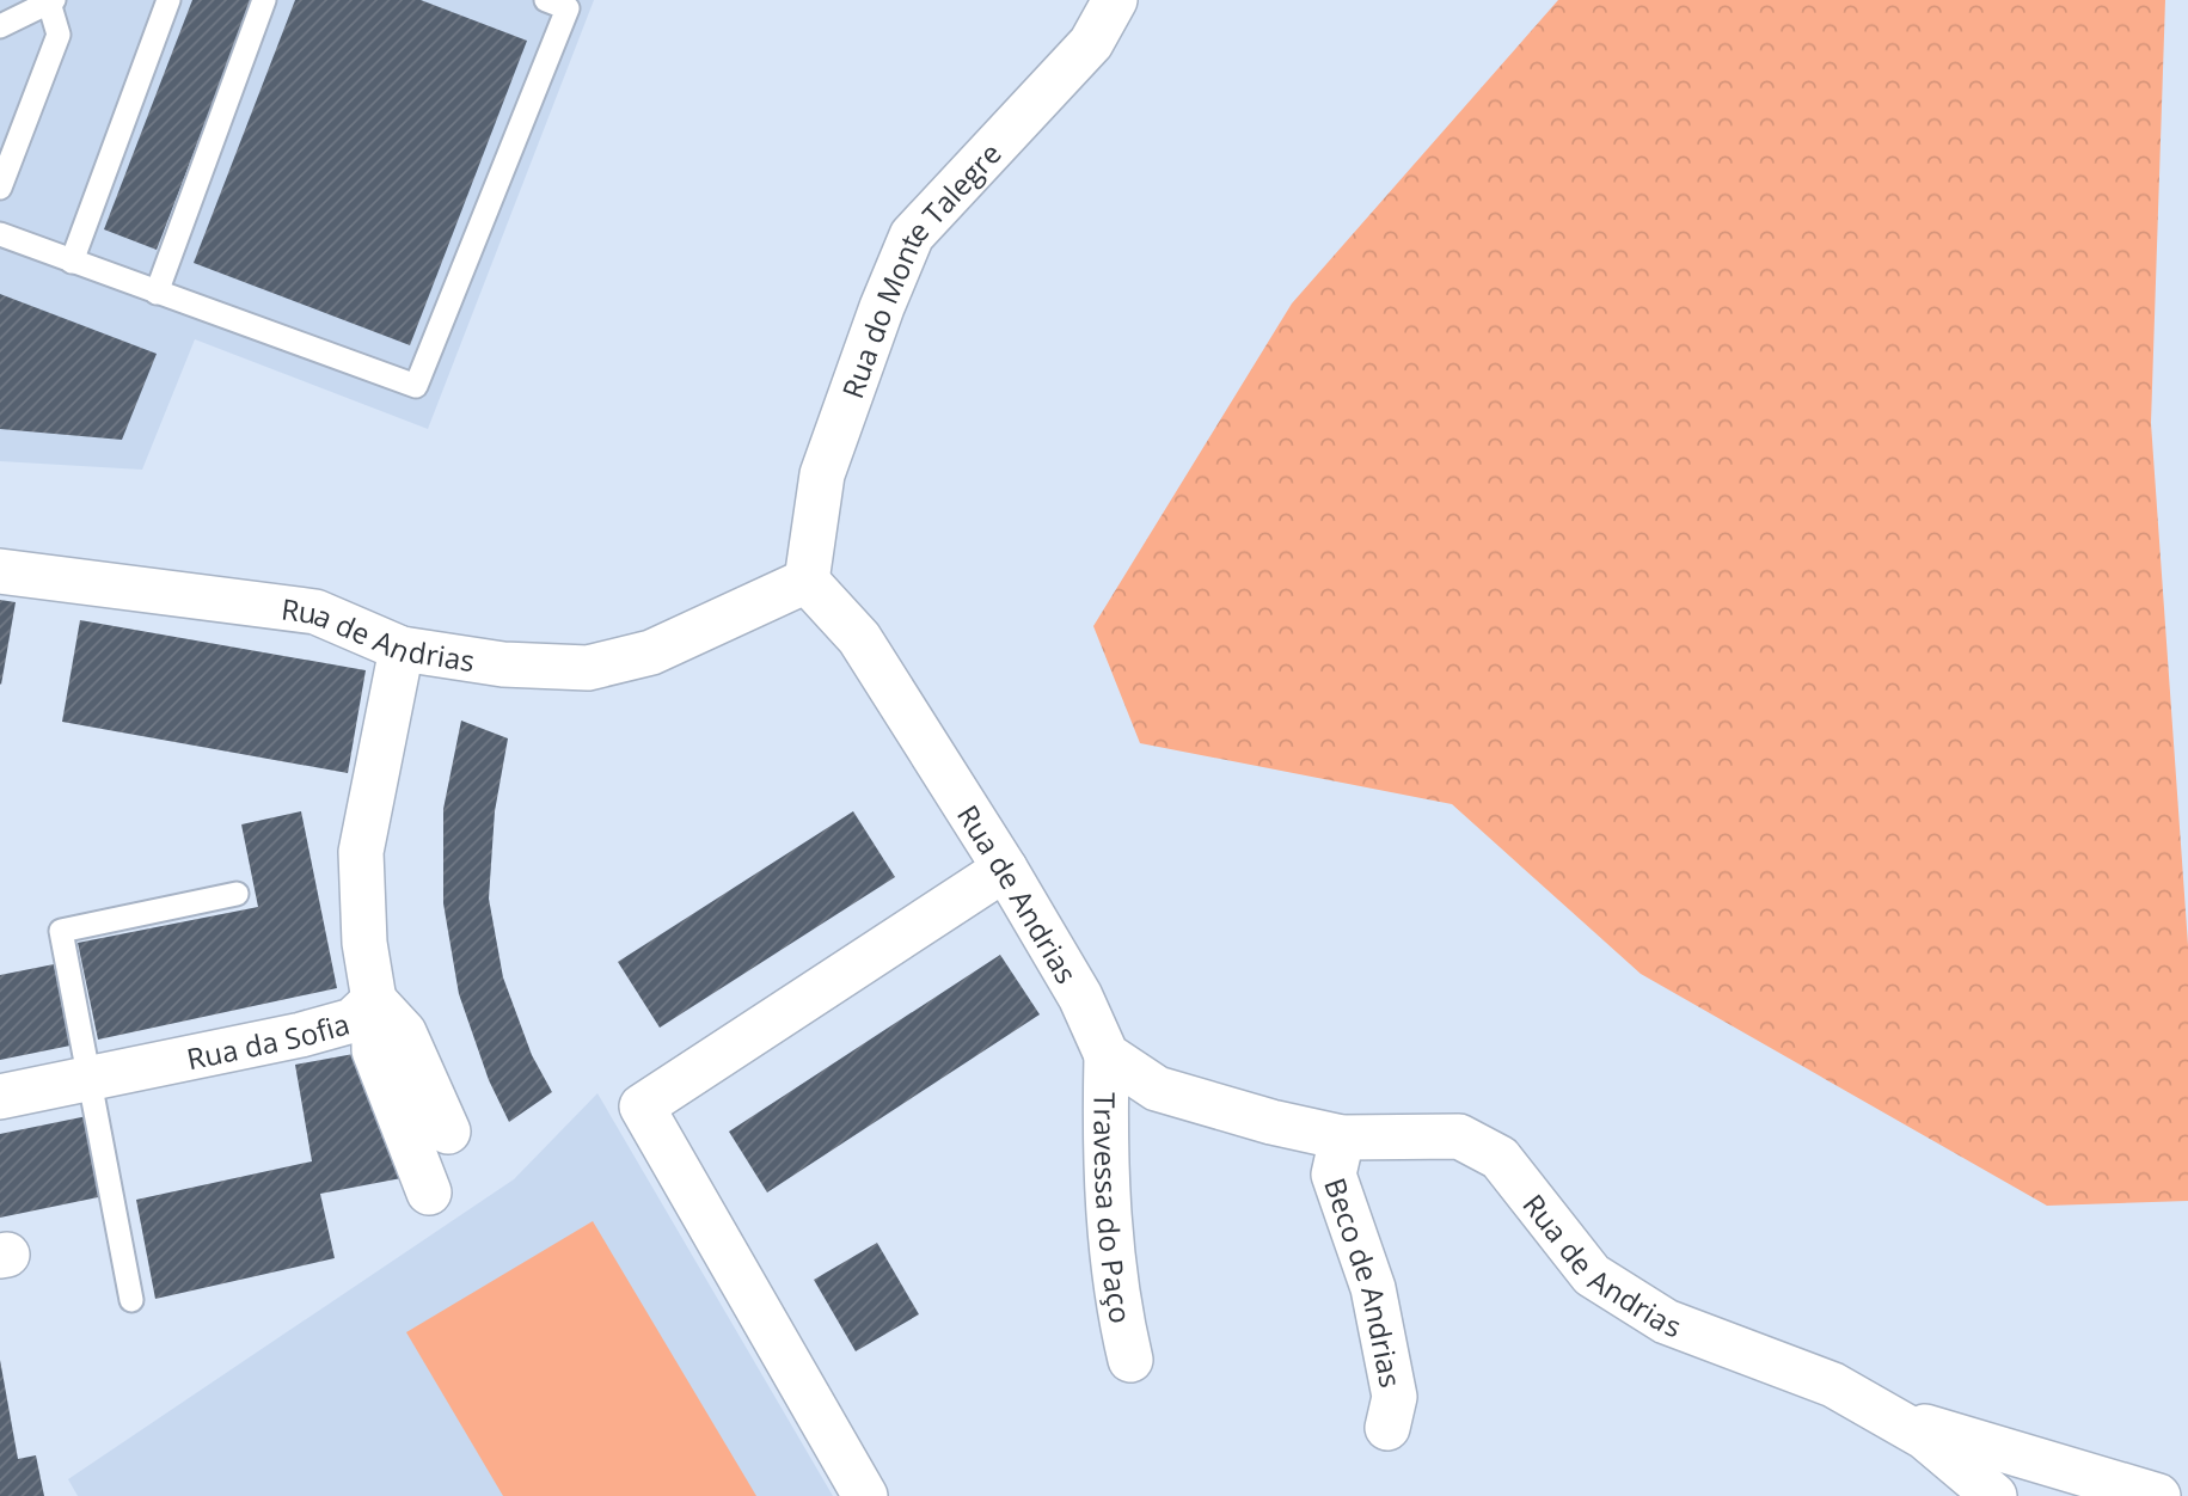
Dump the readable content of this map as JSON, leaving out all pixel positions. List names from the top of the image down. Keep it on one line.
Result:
{"streets":{"street":["Rua do Monte Talegre","Rua de Andrias","Rua da Sofia","Travessa do Paço","Beco de Andrias"]},"crossings":[["Rua do Monte Talegre","Rua de Andrias"],["Rua de Andrias","Rua da Sofia"],["Rua de Andrias","Travessa do Paço"],["Rua de Andrias","Beco de Andrias"]]}
